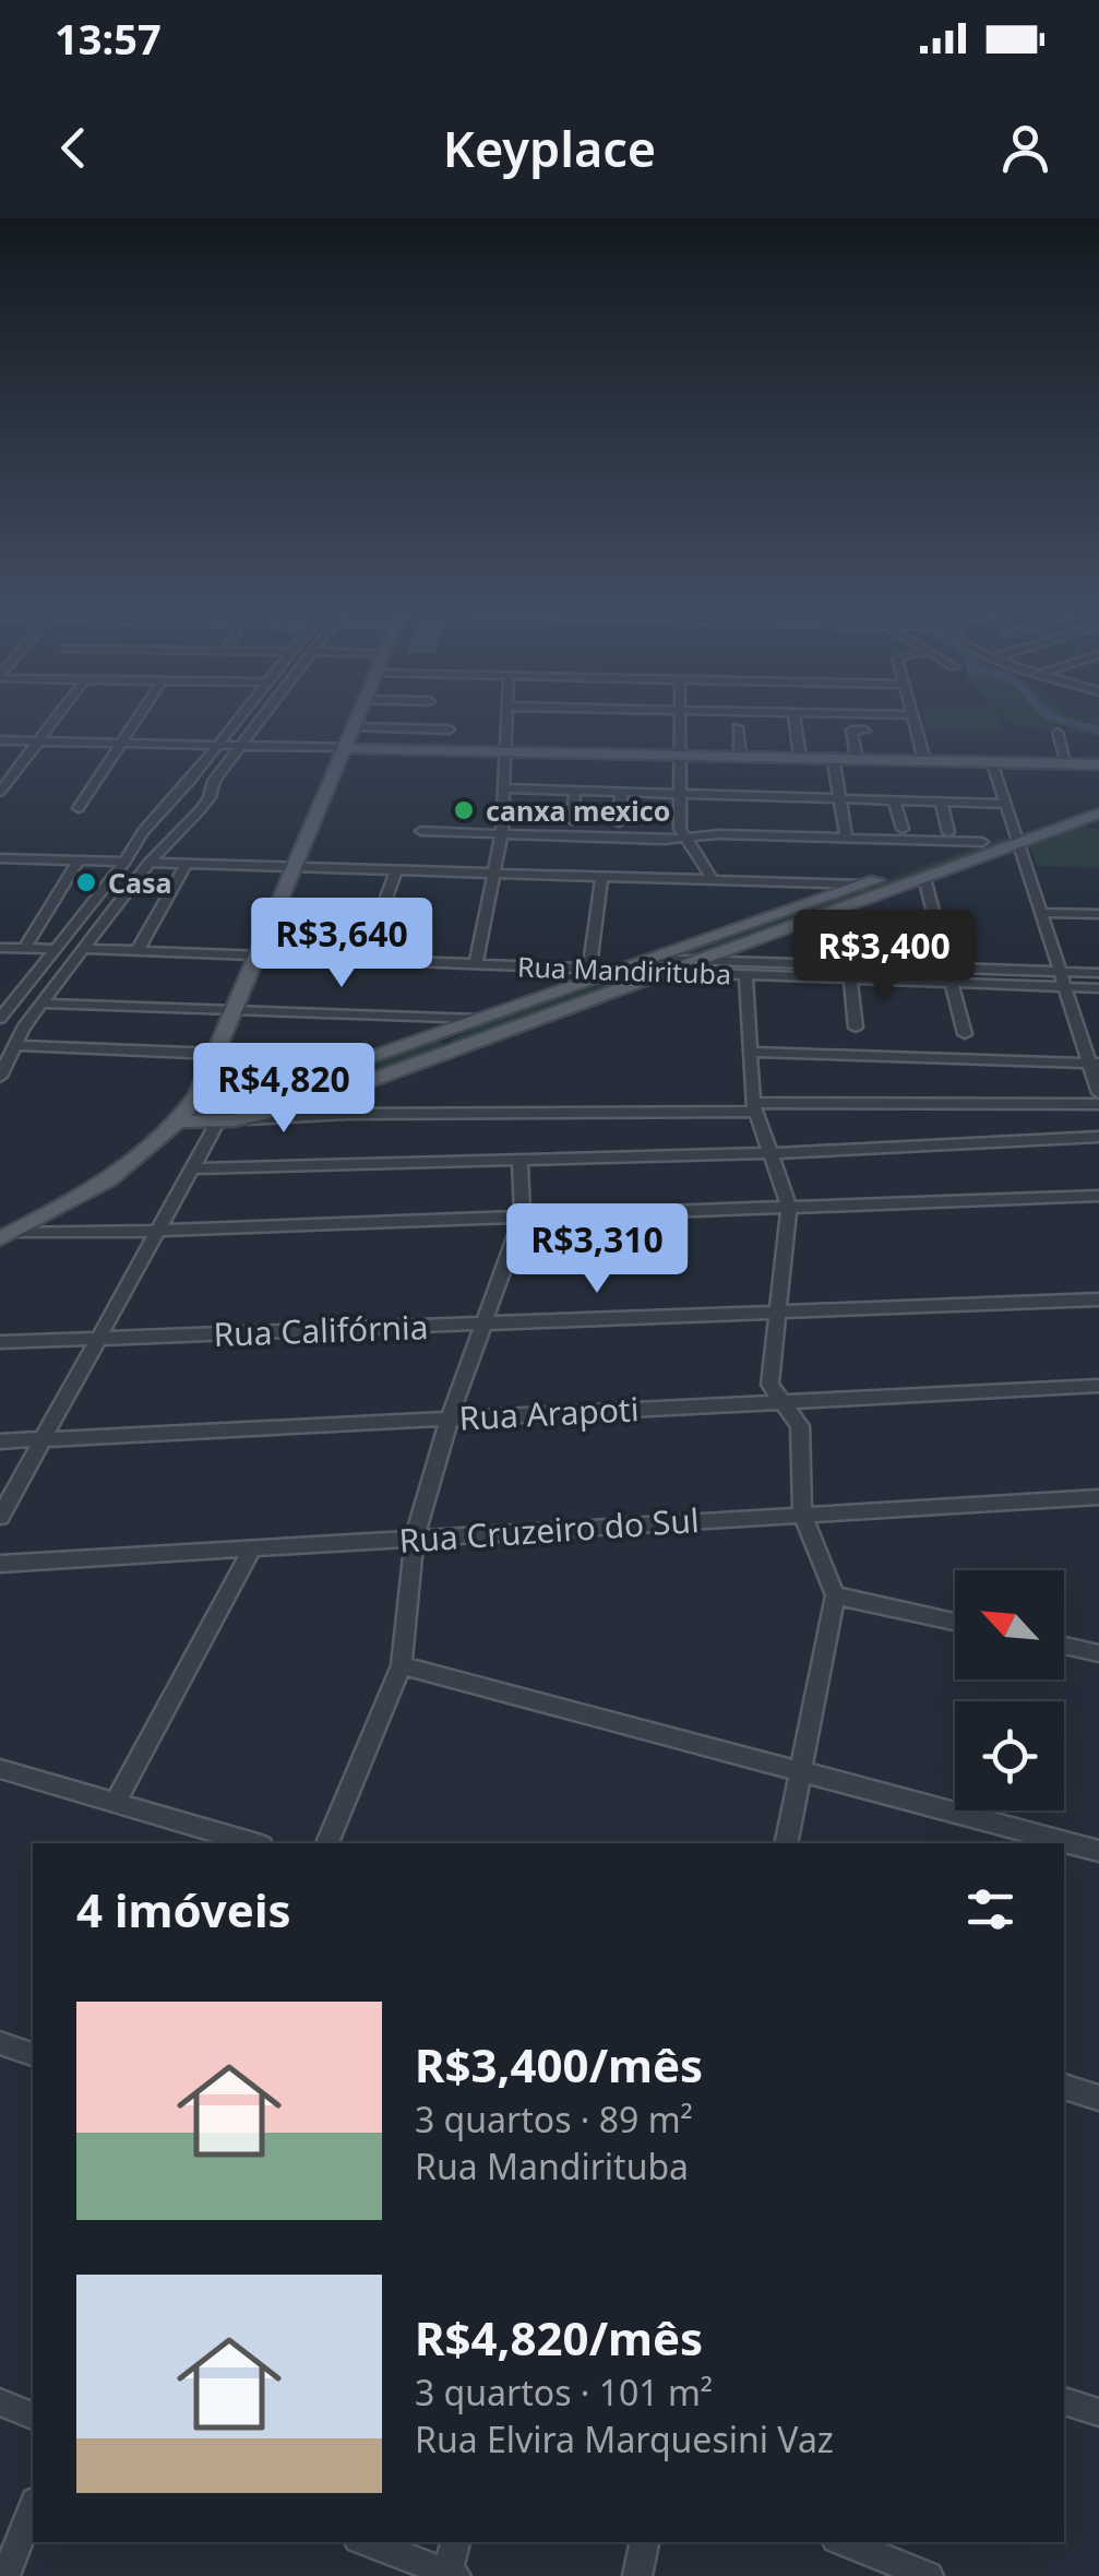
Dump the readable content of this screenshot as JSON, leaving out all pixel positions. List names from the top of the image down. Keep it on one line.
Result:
{"streets":{"street":["Rua Mandirituba","Rua Califórnia","Rua Arapoti","Rua Cruzeiro do Sul"]},"places":["canxa mexico","Casa"],"north":"top left","page":{"status":"13:57","header":"Keyplace","price":["R$3,640","R$3,400","R$4,820","R$3,310"],"heading":"4 imóveis","list":[{"name":"R$3,400/mês","note":"3 quartos · 89 m² · Rua Mandirituba"},{"name":"R$4,820/mês","note":"3 quartos · 101 m² · Rua Elvira Marquesini Vaz"}]}}
